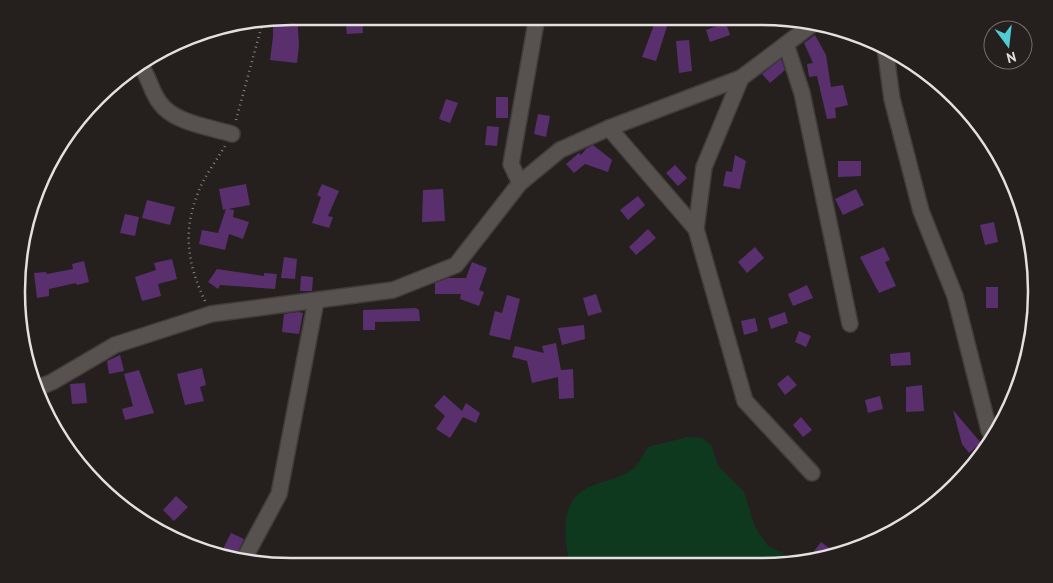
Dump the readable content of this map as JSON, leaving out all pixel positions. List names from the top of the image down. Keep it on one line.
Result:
{"north":"bottom"}
